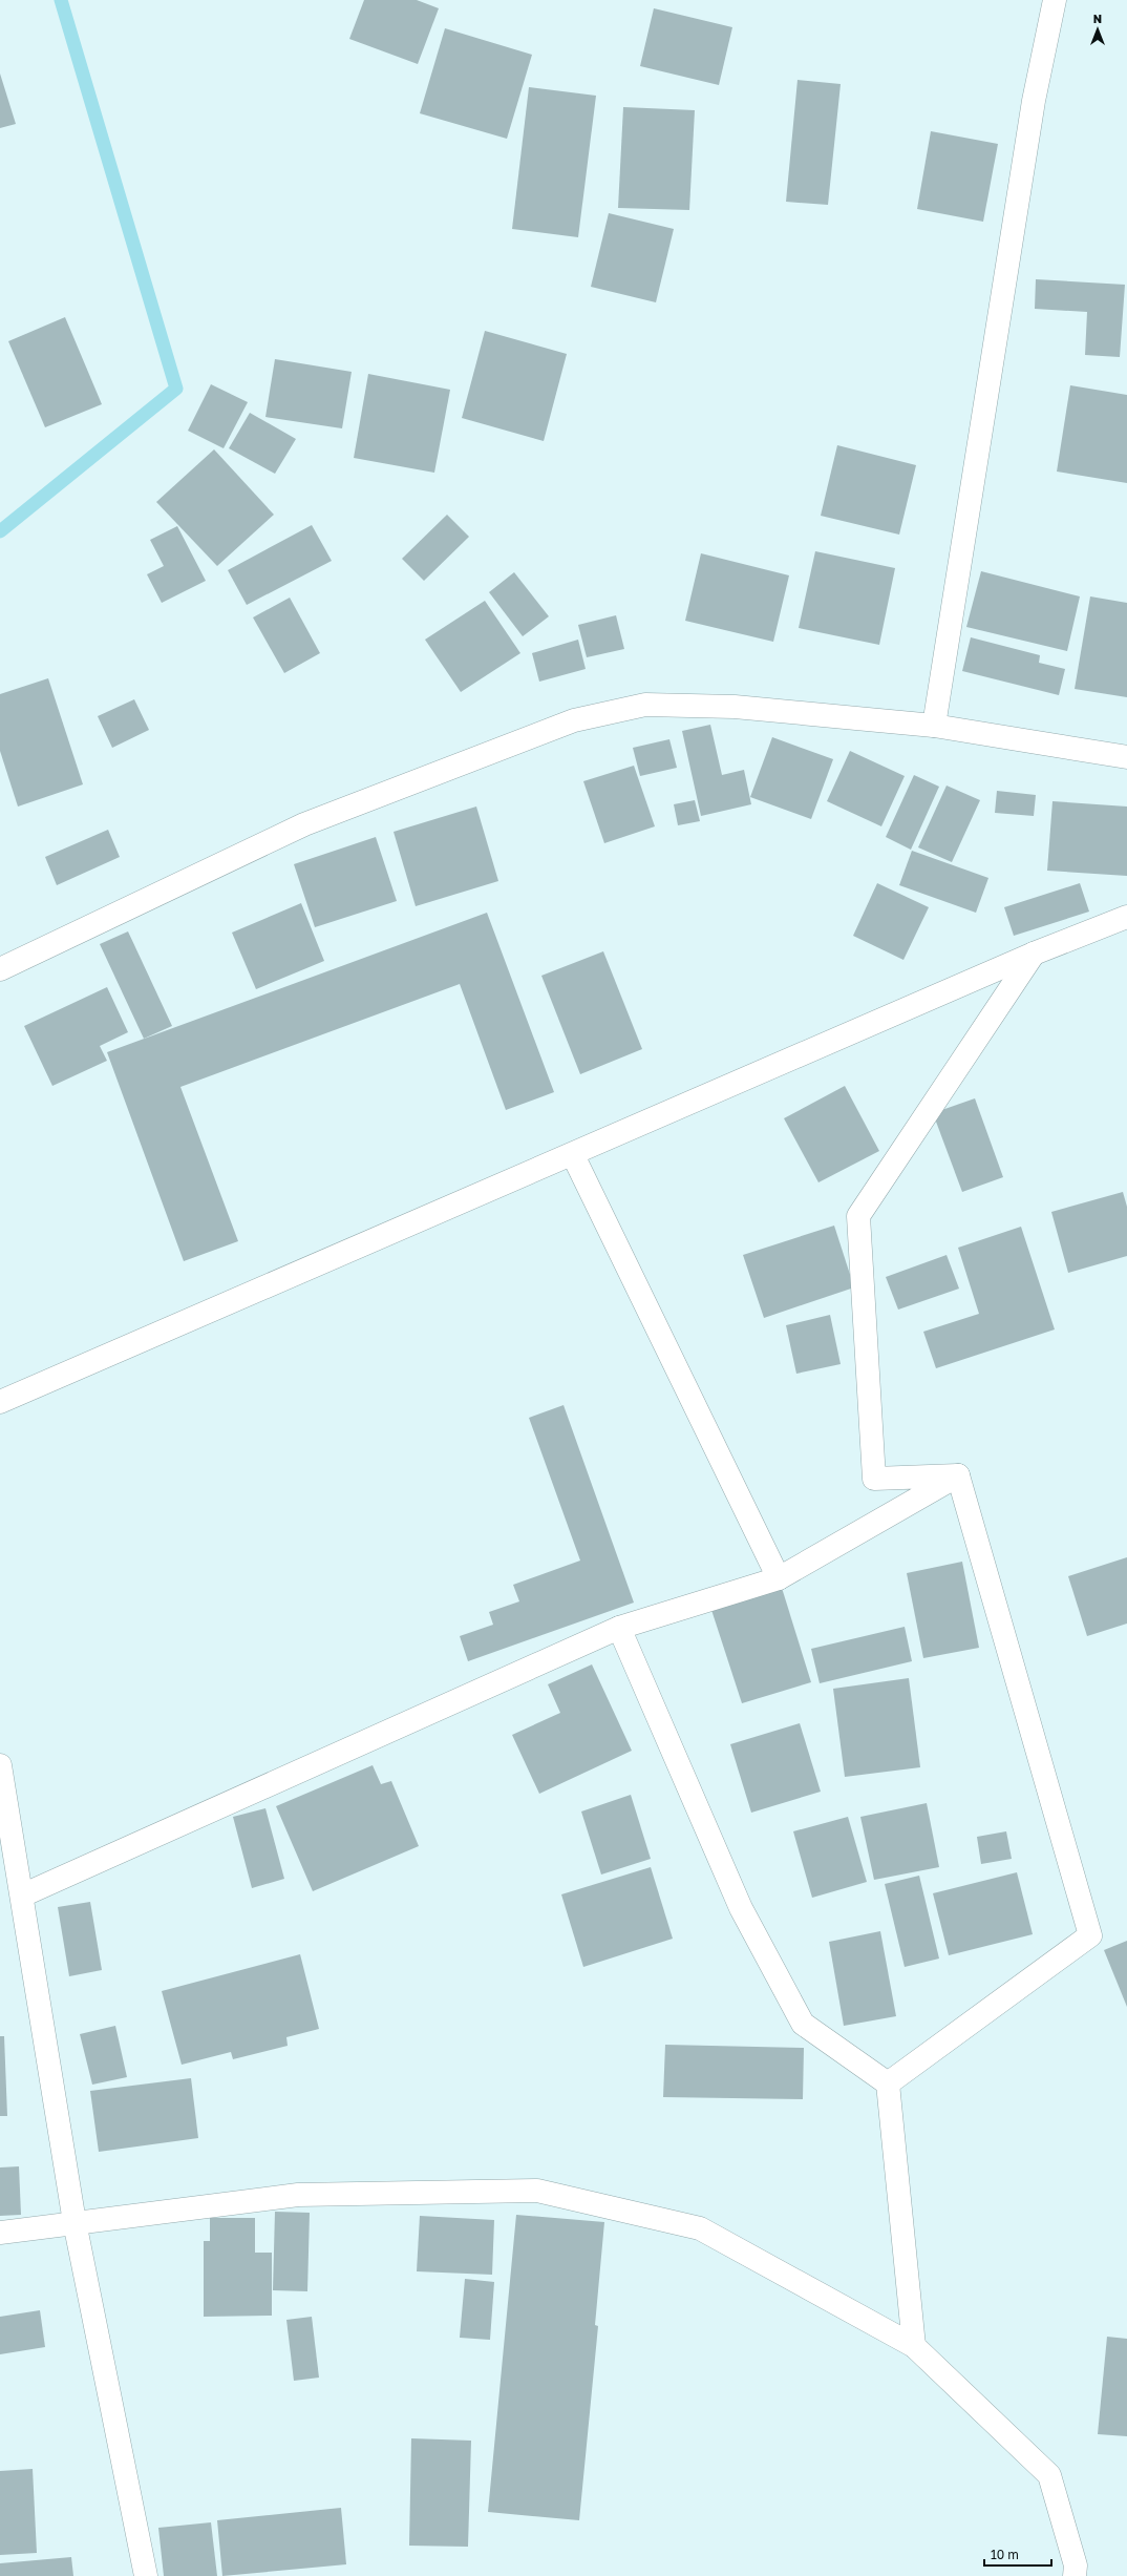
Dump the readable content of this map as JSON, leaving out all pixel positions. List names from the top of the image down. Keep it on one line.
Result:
{"scale_bar":"10 m","north":"top"}
